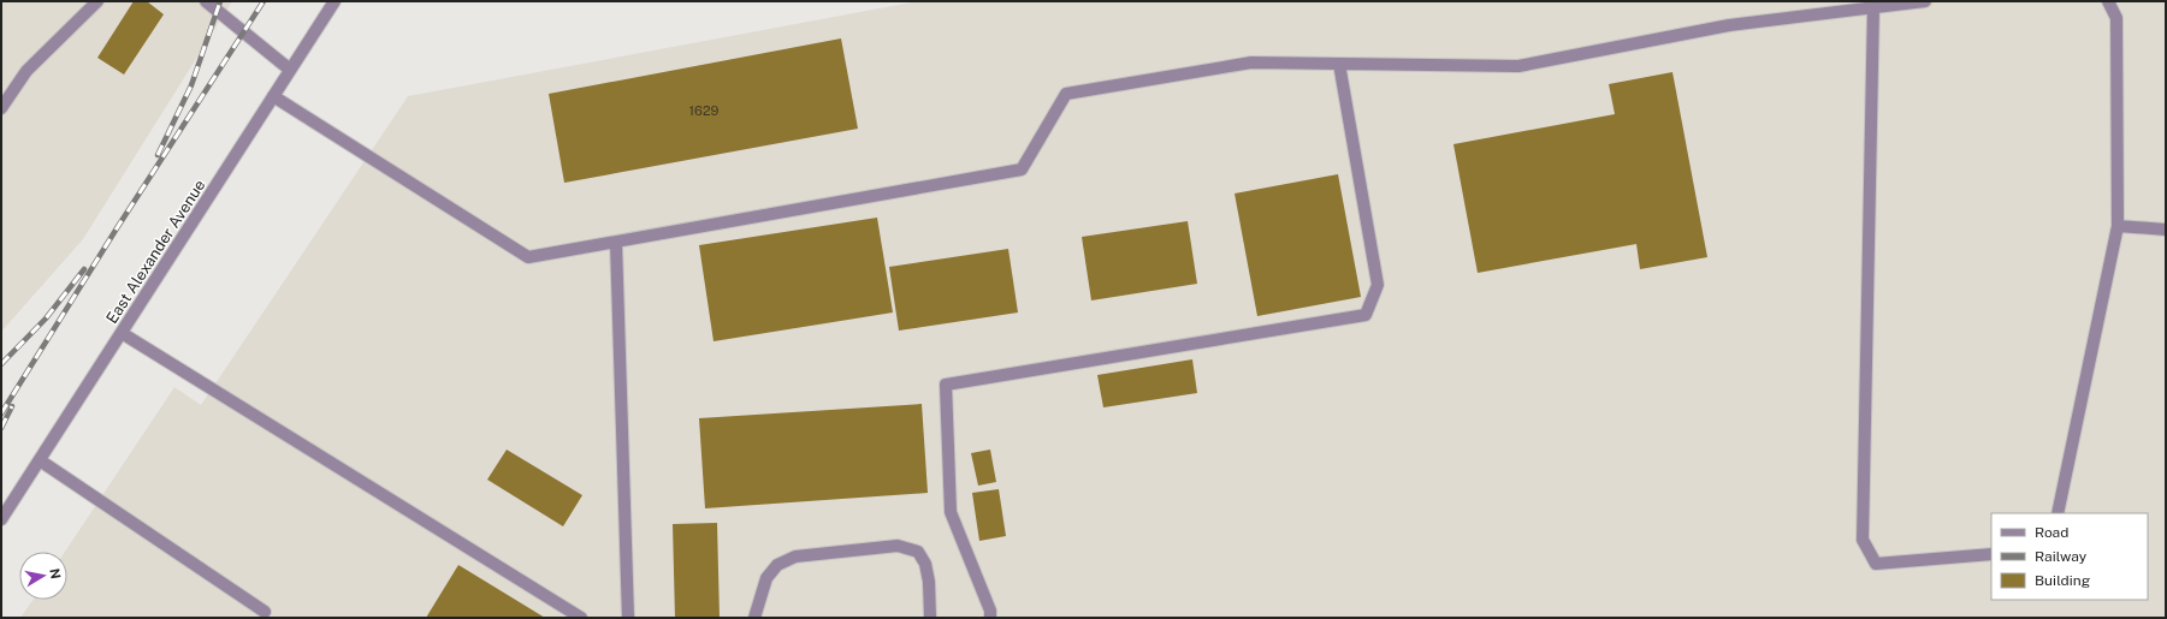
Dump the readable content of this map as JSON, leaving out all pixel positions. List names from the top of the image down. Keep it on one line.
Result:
{"streets":{"street":["East Alexander Avenue"]},"house_numbers":["1629"],"legend":["Road","Railway","Building"],"north":"right"}
